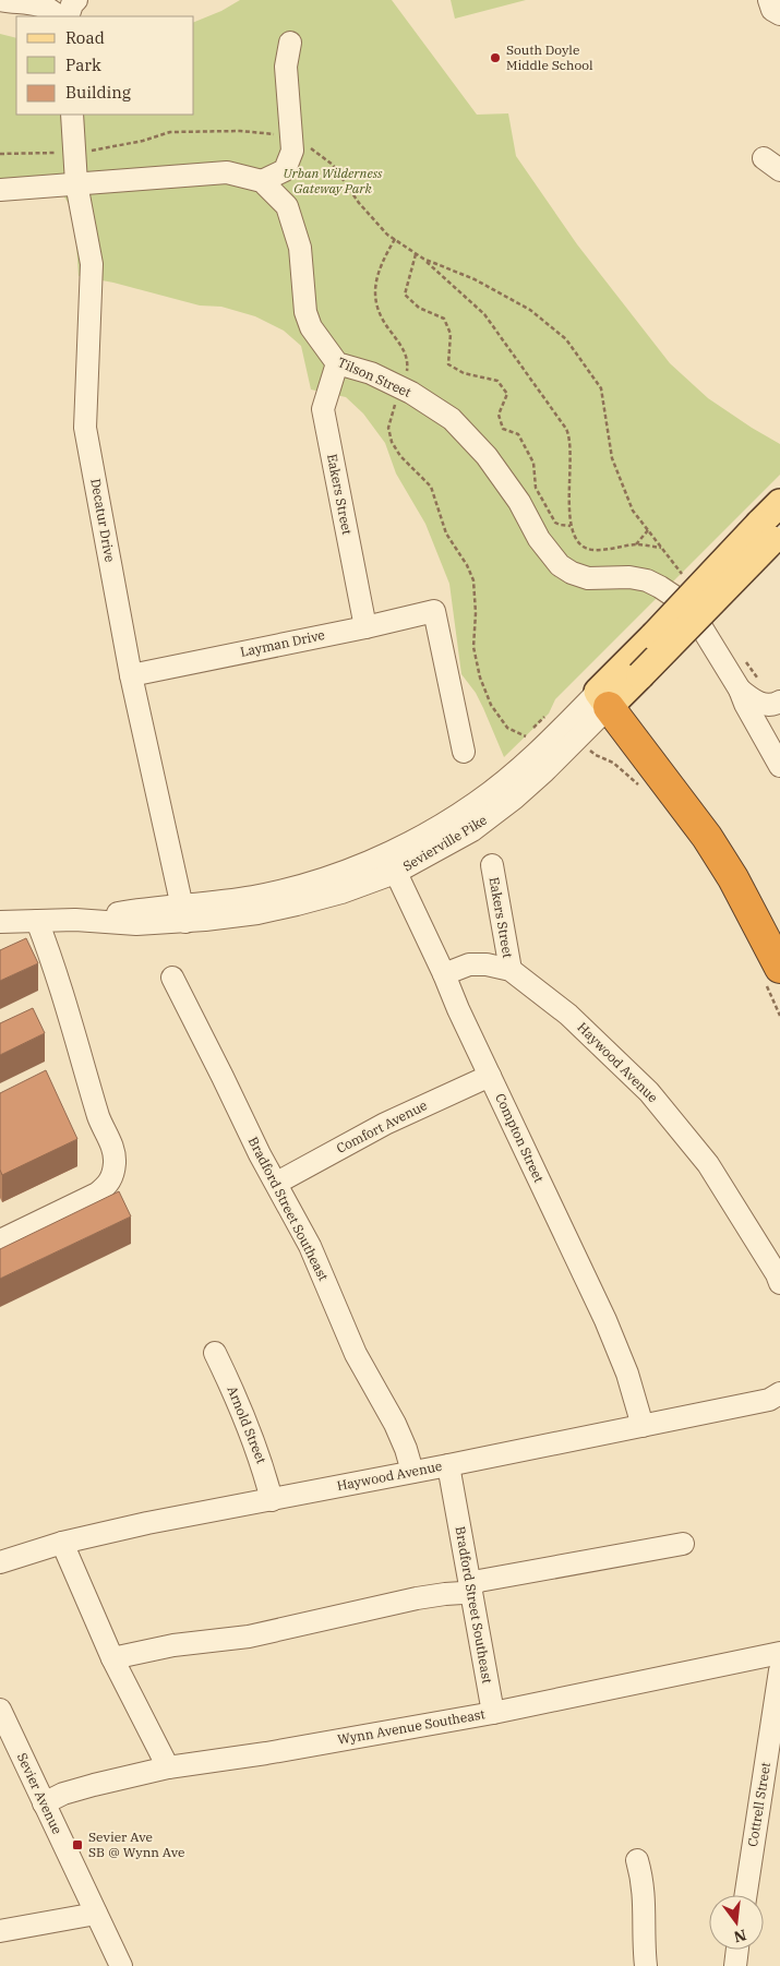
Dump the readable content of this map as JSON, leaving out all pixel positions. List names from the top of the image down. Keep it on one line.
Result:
{"streets":{"main road":["Sevierville Pike"],"street":["Tilson Street","Eakers Street","Decatur Drive","Layman Drive","Haywood Avenue","Comfort Avenue","Compton Street","Bradford Street Southeast","Arnold Street","Wynn Avenue Southeast","Sevier Avenue","Cottrell Street"]},"crossings":[["Tilson Street","Eakers Street"],["Eakers Street","Layman Drive"],["Eakers Street","Haywood Avenue"],["Decatur Drive","Layman Drive"],["Decatur Drive","Sevierville Pike"],["Sevierville Pike","Compton Street"],["Haywood Avenue","Compton Street"],["Haywood Avenue","Bradford Street Southeast"],["Haywood Avenue","Arnold Street"],["Comfort Avenue","Compton Street"],["Comfort Avenue","Bradford Street Southeast"],["Bradford Street Southeast","Wynn Avenue Southeast"],["Wynn Avenue Southeast","Sevier Avenue"]],"parks":["Urban Wilderness Gateway Park"],"places":{"other":["South Doyle Middle School"],"transit":["Sevier Ave SB @ Wynn Ave"]},"legend":["Road","Park","Building"],"north":"bottom"}
